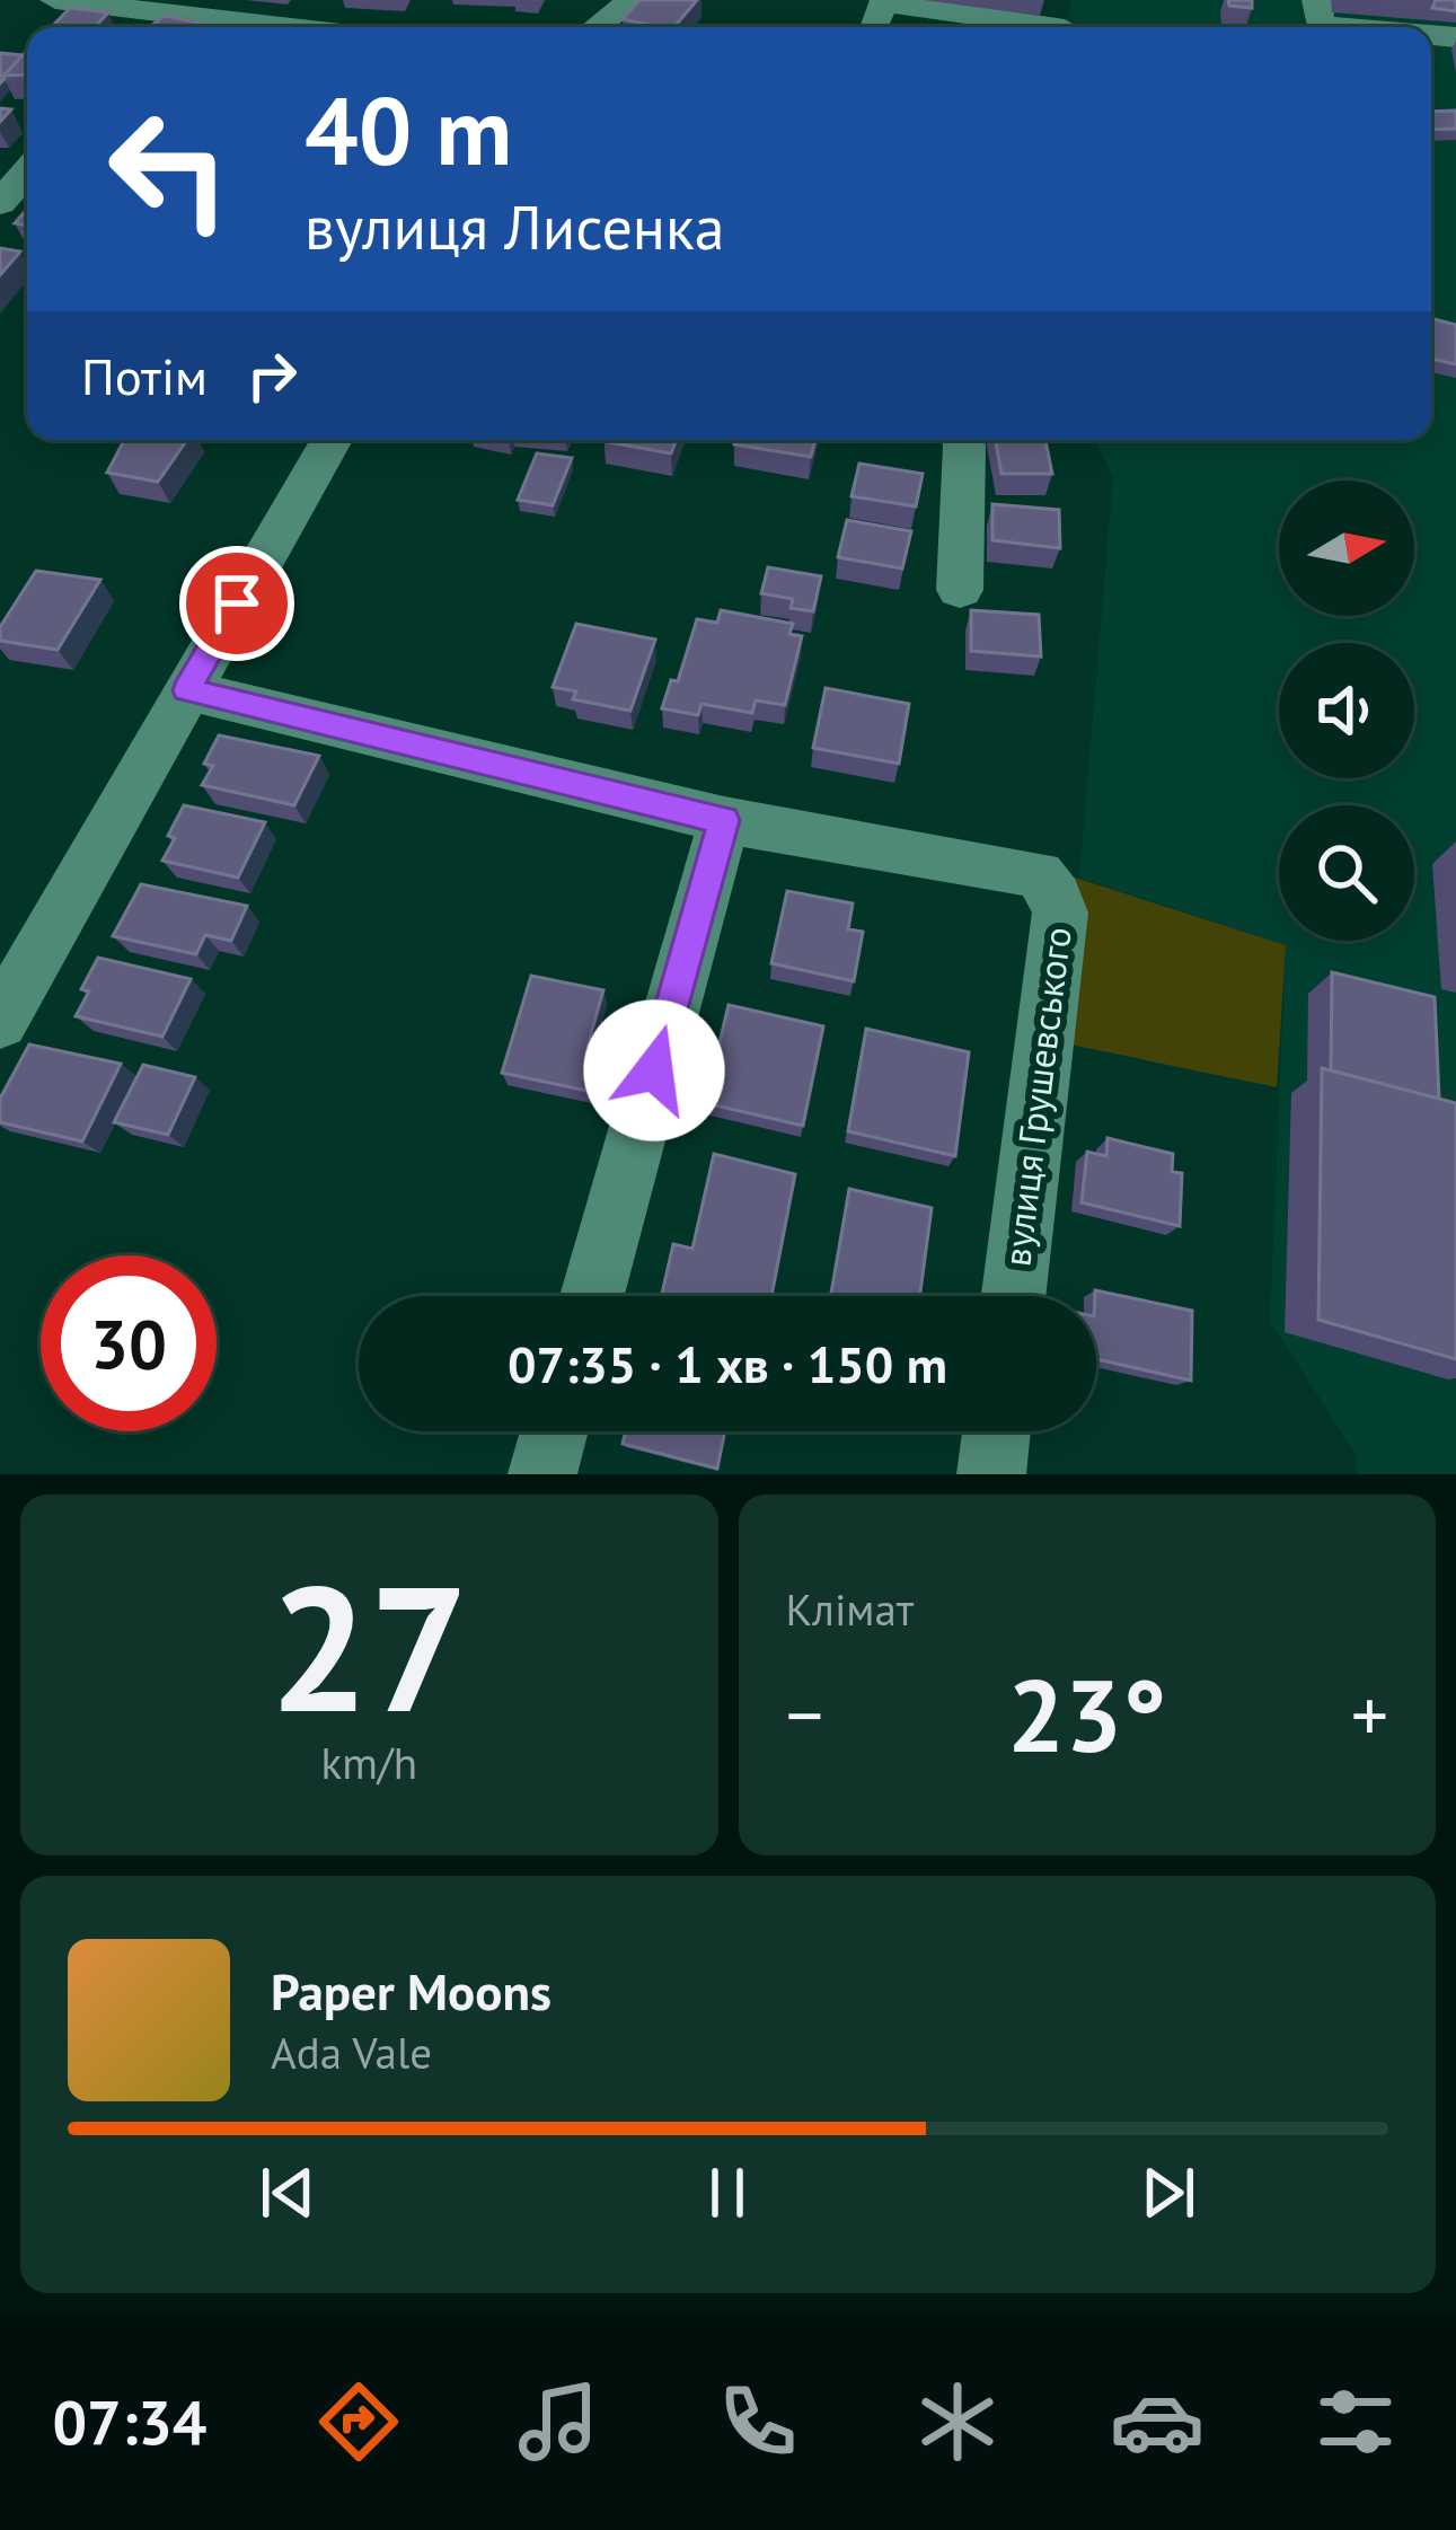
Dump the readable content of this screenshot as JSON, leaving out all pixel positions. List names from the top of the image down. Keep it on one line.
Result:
{"streets":{"street":["вулиця Грушевського"]},"north":"right","page":{"turn":["40 m","вулиця Лисенка"],"then":"Потім","limit":"30","trip":"07:35 · 1 хв · 150 m","tile":[["27","km/h"],"Клімат"],"heat":["−","23°","+"],"song":["Paper Moons","Ada Vale"],"tabs":"07:34"}}
